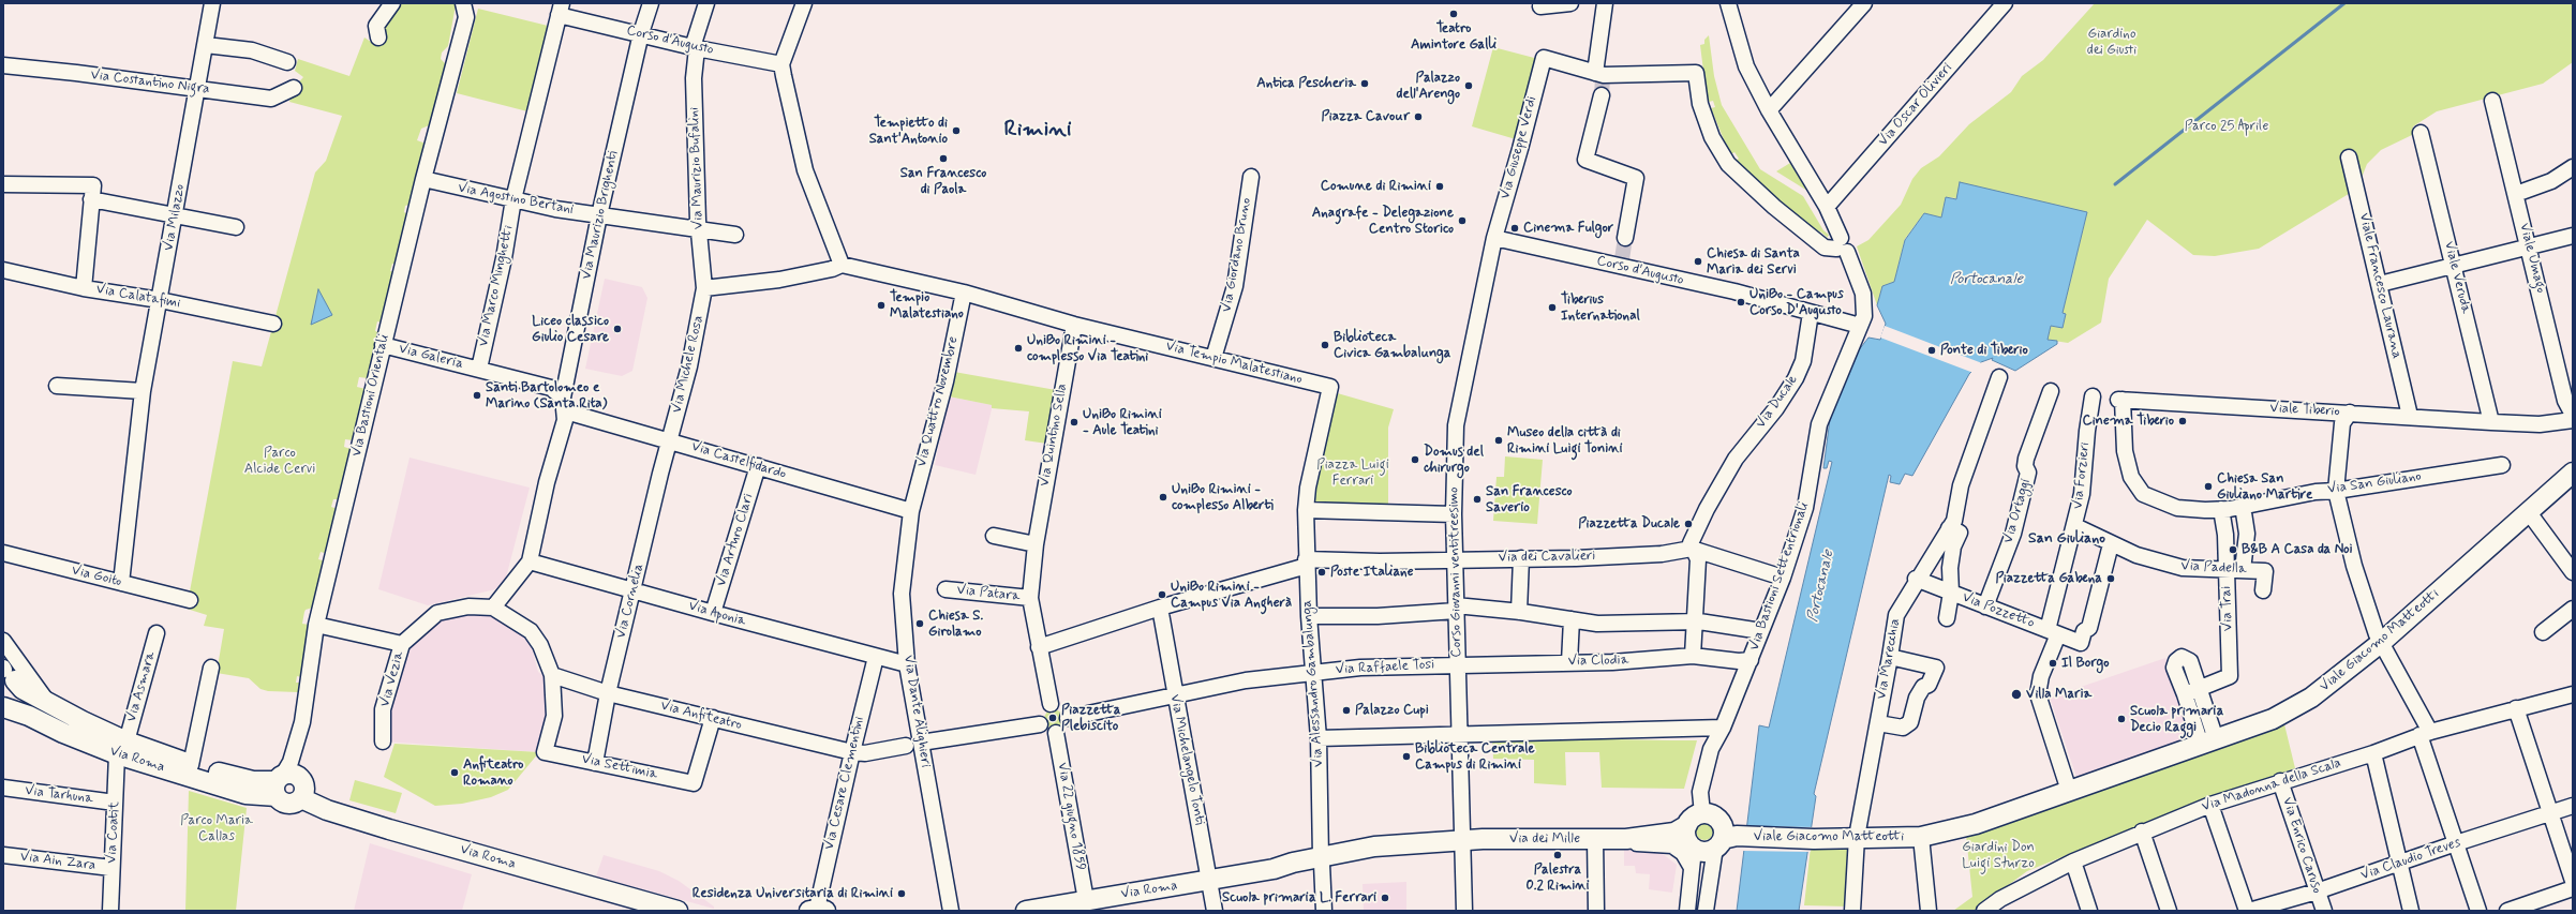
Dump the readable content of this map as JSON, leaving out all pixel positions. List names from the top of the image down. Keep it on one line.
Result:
{"streets":{"main road":["Viale Giacomo Matteotti","Via Roma","Via dei Mille"],"street":["Corso d'Augusto","Via Costantino Nigra","Via Oscar Olivieri","Via Giuseppe Verdi","Via Maurizio Bufalini","Via Agostino Bertani","Via Maurizio Brighenti","Via Milazzo","Via Giordano Bruno","Viale Umago","Viale Veruda","Via Marco Minghetti","Viale Francesco Laurana","Via Calatafimi","Via Galeria","Via Tempio Malatestiano","Via Michele Rosa","Via Bastioni Orientali","Via Quattro Novembre","Via Ducale","Viale Tiberio","Via Quintino Sella","Via Castelfidardo","Via Forzieri","Via San Giuliano","Via Ortaggi","Via Arturo Clari","Via dei Cavalieri","Via Padella","Corso Giovanni ventitreesimo","Via Goito","Via Bastioni Settentrionali","Via Patara","Via Cornelia","Via Trai","Via Pozzetto","Via Aponia","Via Marecchia","Via Clodia","Via Raffaele Tosi","Via Vezia","Via Alessandro Gambalunga","Via Asmara","Via Dante Alighieri","Via Anfiteatro","Via Michelangelo Tonti","Via Settimia","Via Cesare Clementini","Via Madonna della Scala","Via Tarhuna","Via 22 giugno 1859","Via Coatit","Via Enrico Caruso","Via Claudio Treves","Via Ain Zara"]},"crossings":[["Corso d'Augusto","Via Giuseppe Verdi"],["Corso d'Augusto","Via Maurizio Bufalini"],["Corso d'Augusto","Via Maurizio Brighenti"],["Corso d'Augusto","Via Marco Minghetti"],["Corso d'Augusto","Via Ducale"],["Corso d'Augusto","Corso Giovanni ventitreesimo"],["Corso d'Augusto","Via Bastioni Settentrionali"],["Via Costantino Nigra","Via Milazzo"],["Via Oscar Olivieri","Via Bastioni Settentrionali"],["Via Giuseppe Verdi","Corso Giovanni ventitreesimo"],["Via Maurizio Bufalini","Via Agostino Bertani"],["Via Maurizio Bufalini","Via Michele Rosa"],["Via Agostino Bertani","Via Maurizio Brighenti"],["Via Agostino Bertani","Via Marco Minghetti"],["Via Agostino Bertani","Via Bastioni Orientali"],["Via Maurizio Brighenti","Via Galeria"],["Via Maurizio Brighenti","Via Castelfidardo"],["Via Maurizio Brighenti","Via Aponia"],["Via Milazzo","Via Calatafimi"],["Via Milazzo","Via Goito"],["Via Giordano Bruno","Via Tempio Malatestiano"],["Viale Veruda","Viale Tiberio"],["Via Marco Minghetti","Via Galeria"],["Viale Francesco Laurana","Viale Tiberio"],["Via Galeria","Via Bastioni Orientali"],["Via Galeria","Via Castelfidardo"],["Via Tempio Malatestiano","Via Quattro Novembre"],["Via Tempio Malatestiano","Via Quintino Sella"],["Via Tempio Malatestiano","Via Alessandro Gambalunga"],["Via Michele Rosa","Via Castelfidardo"],["Via Michele Rosa","Via Cornelia"],["Via Bastioni Orientali","Via Roma"],["Via Quattro Novembre","Via Castelfidardo"],["Via Quattro Novembre","Via Dante Alighieri"],["Via Ducale","Via dei Cavalieri"],["Viale Tiberio","Via San Giuliano"],["Via Castelfidardo","Via Arturo Clari"],["Via Castelfidardo","Via Cornelia"],["Via Castelfidardo","Via Dante Alighieri"],["Via Forzieri","Via Padella"],["Via Forzieri","Via Pozzetto"],["Via San Giuliano","Via Trai"],["Via Ortaggi","Via Pozzetto"],["Via Arturo Clari","Via Aponia"],["Via dei Cavalieri","Corso Giovanni ventitreesimo"],["Via dei Cavalieri","Via Bastioni Settentrionali"],["Via dei Cavalieri","Via Alessandro Gambalunga"],["Via dei Cavalieri","Via Michelangelo Tonti"],["Via Padella","Via Trai"],["Via Padella","Via Pozzetto"],["Corso Giovanni ventitreesimo","Via Clodia"],["Corso Giovanni ventitreesimo","Via Raffaele Tosi"],["Corso Giovanni ventitreesimo","Via Roma"],["Corso Giovanni ventitreesimo","Via dei Mille"],["Via Bastioni Settentrionali","Via Clodia"],["Via Cornelia","Via Aponia"],["Via Cornelia","Via Anfiteatro"],["Via Cornelia","Via Settimia"],["Via Pozzetto","Via Marecchia"],["Via Aponia","Via Dante Alighieri"],["Via Aponia","Via Cesare Clementini"],["Viale Giacomo Matteotti","Via Marecchia"],["Viale Giacomo Matteotti","Via dei Mille"],["Via Clodia","Via Raffaele Tosi"],["Via Raffaele Tosi","Via Alessandro Gambalunga"],["Via Raffaele Tosi","Via Michelangelo Tonti"],["Via Raffaele Tosi","Via 22 giugno 1859"],["Via Vezia","Via Anfiteatro"],["Via Vezia","Via Settimia"],["Via Alessandro Gambalunga","Via Roma"],["Via Asmara","Via Roma"],["Via Asmara","Via Coatit"],["Via Anfiteatro","Via Settimia"],["Via Anfiteatro","Via Cesare Clementini"],["Via Roma","Via Michelangelo Tonti"],["Via Roma","Via 22 giugno 1859"],["Via Roma","Via Coatit"],["Via Roma","Via dei Mille"],["Via Madonna della Scala","Via Enrico Caruso"],["Via Tarhuna","Via Coatit"],["Via Coatit","Via Ain Zara"],["Via Enrico Caruso","Via Claudio Treves"]],"districts":["Rimini","San Giuliano"],"water":["Portocanale"],"parks":["Giardino dei Giusti","Parco 25 Aprile","Parco Alcide Cervi","Piazza Luigi Ferrari","Parco Maria Callas","Giardini Don Luigi Sturzo"],"places":["Teatro Amintore Galli","Antica Pescheria","Palazzo dell'Arengo","Piazza Cavour","Tempietto di Sant'Antonio","San Francesco di Paola","Comune di Rimini","Anagrafe - Delegazione Centro Storico","Cinema Fulgor","Chiesa di Santa Maria dei Servi","UniBo - Campus Corso D'Augusto","Tempio Malatestiano","Tiberius International","Liceo classico Giulio Cesare","Biblioteca Civica Gambalunga","UniBo Rimini - complesso Via Teatini","Ponte di Tiberio","Santi Bartolomeo e Marino (Santa Rita)","Cinema Tiberio","UniBo Rimini - Aule Teatini","Museo della città di Rimini Luigi Tonini","Domus del chirurgo","Chiesa San Giuliano Martire","UniBo Rimini - complesso Alberti","San Francesco Saverio","Piazzetta Ducale","B&B A Casa da Noi","Poste Italiane","Piazzetta Gabena","UniBo Rimini - Campus Via Angherà","Chiesa S. Girolamo","Il Borgo","Villa Maria","Palazzo Cupi","Piazzetta Plebiscito","Scuola primaria Decio Raggi","Biblioteca Centrale Campus di Rimini","Anfiteatro Romano","Palestra 0.2 Rimini","Residenza Universitaria di Rimini","Scuola primaria L. Ferrari"]}
